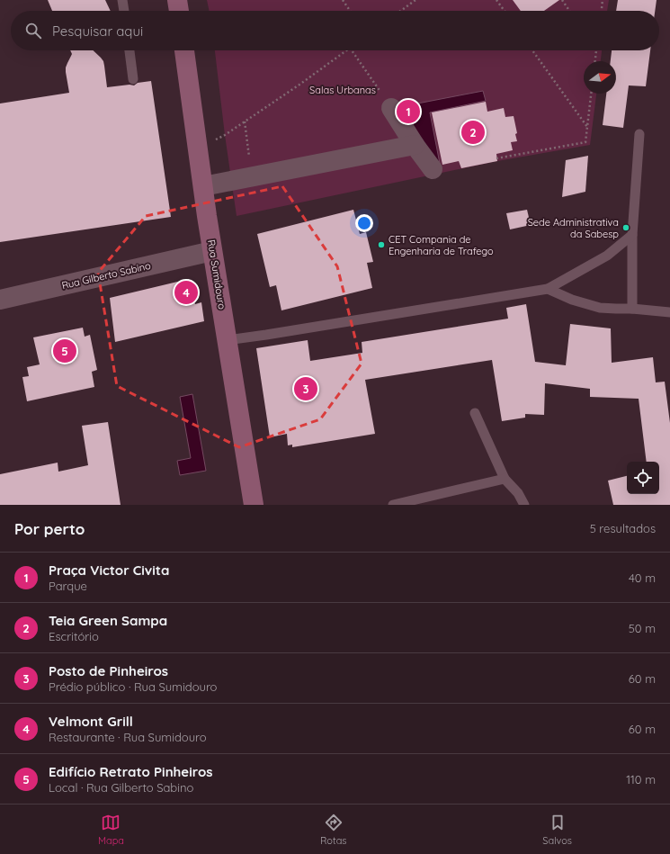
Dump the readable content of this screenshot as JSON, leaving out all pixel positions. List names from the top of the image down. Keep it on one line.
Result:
{"streets":{"main road":["Rua Sumidouro"],"street":["Rua Gilberto Sabino"]},"crossings":[["Rua Sumidouro","Rua Gilberto Sabino"]],"parks":["Salas Urbanas"],"places":["Sede Administrativa da Sabesp","CET Compania de Engenharia de Trafego"],"north":"right","page":{"search":"Pesquisar aqui","pins":["1","2","4","5","3"],"heading":["Por perto","5 resultados"],"list":[{"mark":"1","name":"Praça Victor Civita","note":"Parque","value":"40 m"},{"mark":"2","name":"Teia Green Sampa","note":"Escritório","value":"50 m"},{"mark":"3","name":"Posto de Pinheiros","note":"Prédio público · Rua Sumidouro","value":"60 m"},{"mark":"4","name":"Velmont Grill","note":"Restaurante · Rua Sumidouro","value":"60 m"},{"mark":"5","name":"Edifício Retrato Pinheiros","note":"Local · Rua Gilberto Sabino","value":"110 m"}],"nav":["Mapa","Rotas","Salvos"]}}
